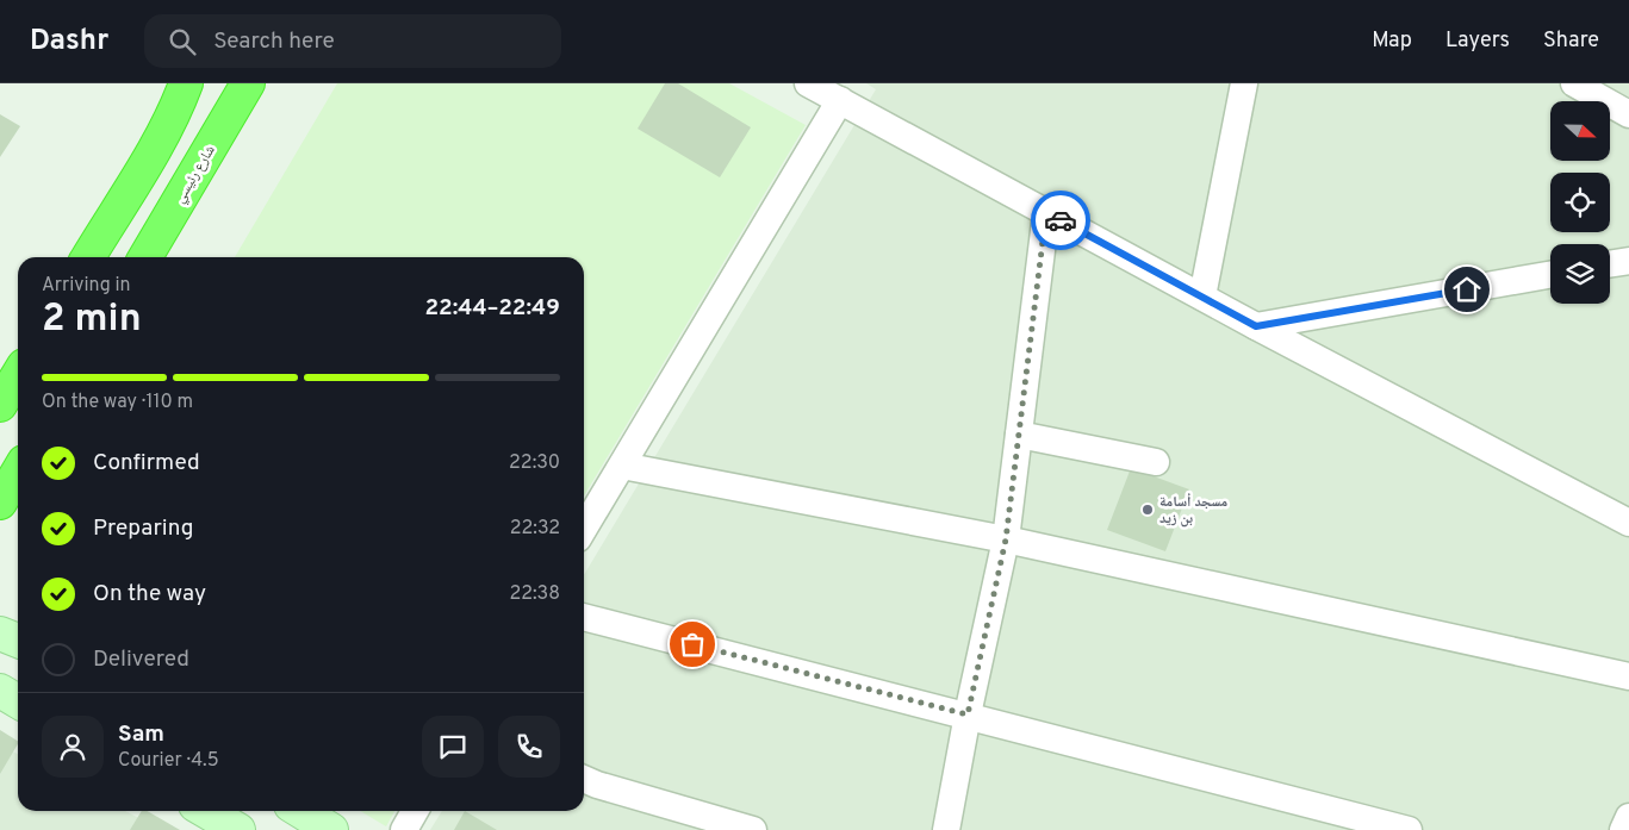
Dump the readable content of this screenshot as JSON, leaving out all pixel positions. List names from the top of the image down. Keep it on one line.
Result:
{"streets":{"highway":["شارع رئيسي"]},"places":["مسجد أسامة بن زيد"],"north":"right","page":{"header":"Dashr","search":"Search here","nav":["Map","Layers","Share"],"heading":["2 min","Arriving in","22:44–22:49"],"panel":["Sam","Courier · 4.5"],"bar":"On the way · 110 m","list":[["Confirmed","22:30"],["Preparing","22:32"],["On the way","22:38"],"Delivered"]}}
